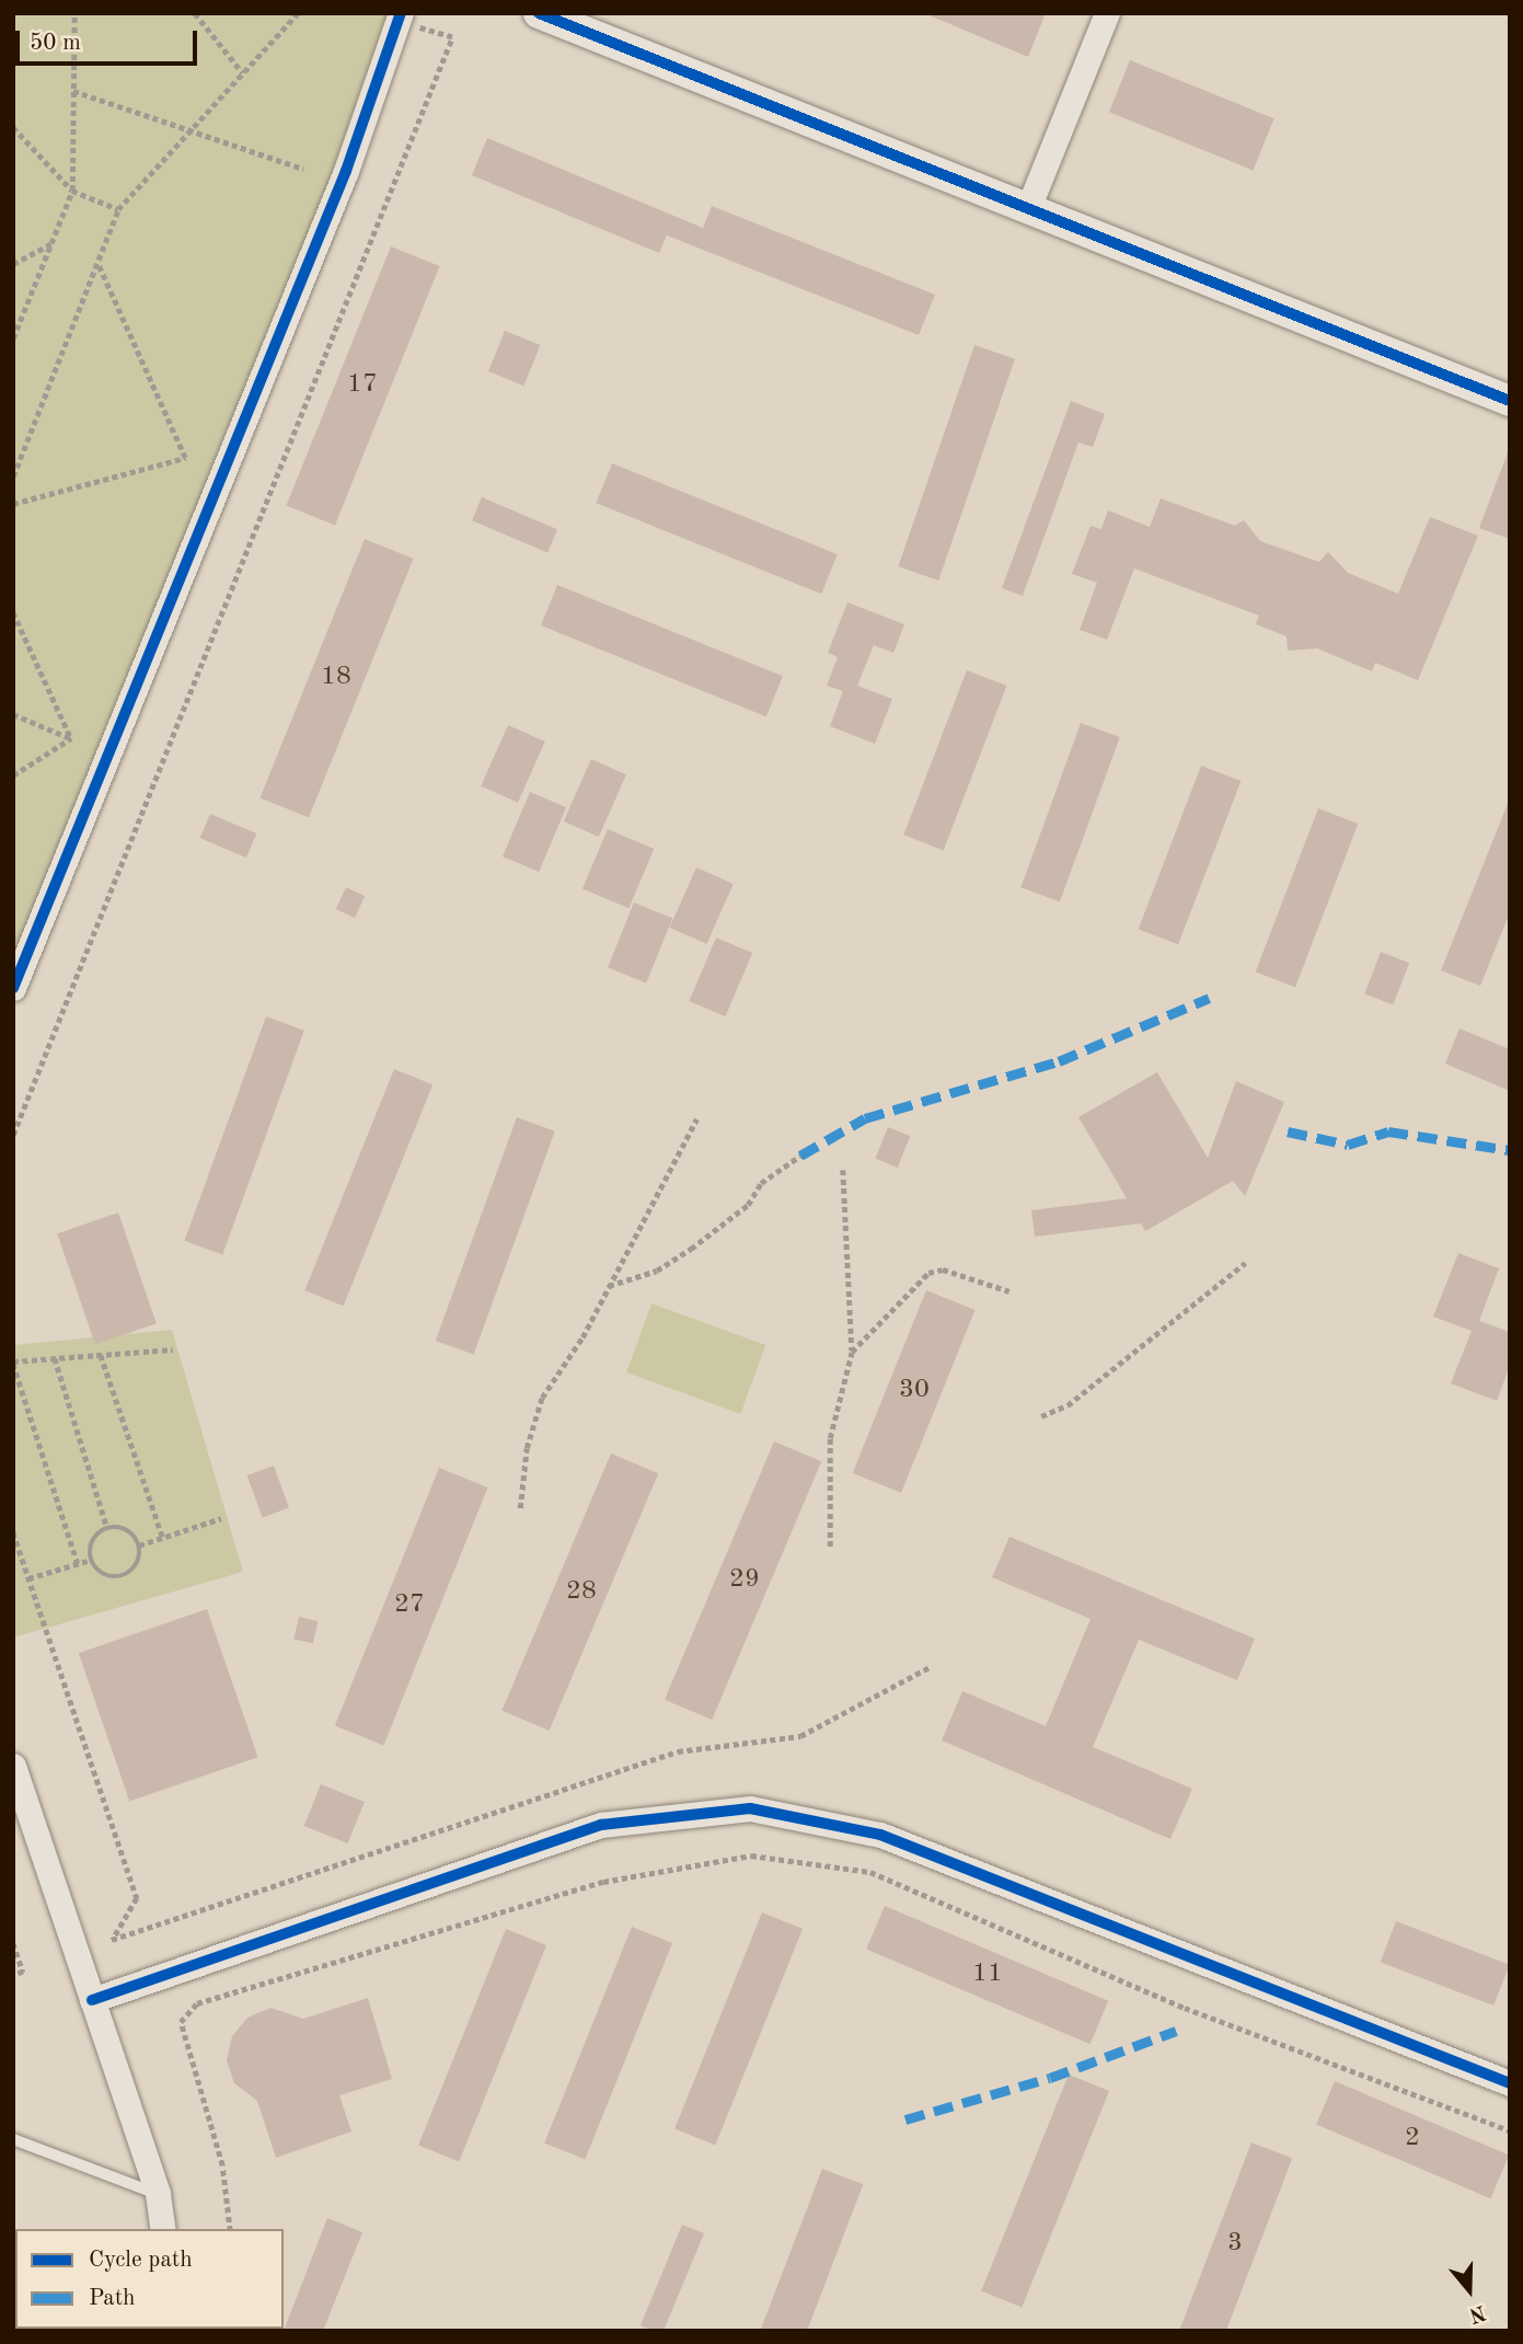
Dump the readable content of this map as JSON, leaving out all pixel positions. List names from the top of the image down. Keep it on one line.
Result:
{"house_numbers":["17","18","30","29","28","27","11","2","3"],"legend":["Cycle path","Path"],"scale_bar":"50 m","north":"bottom"}
